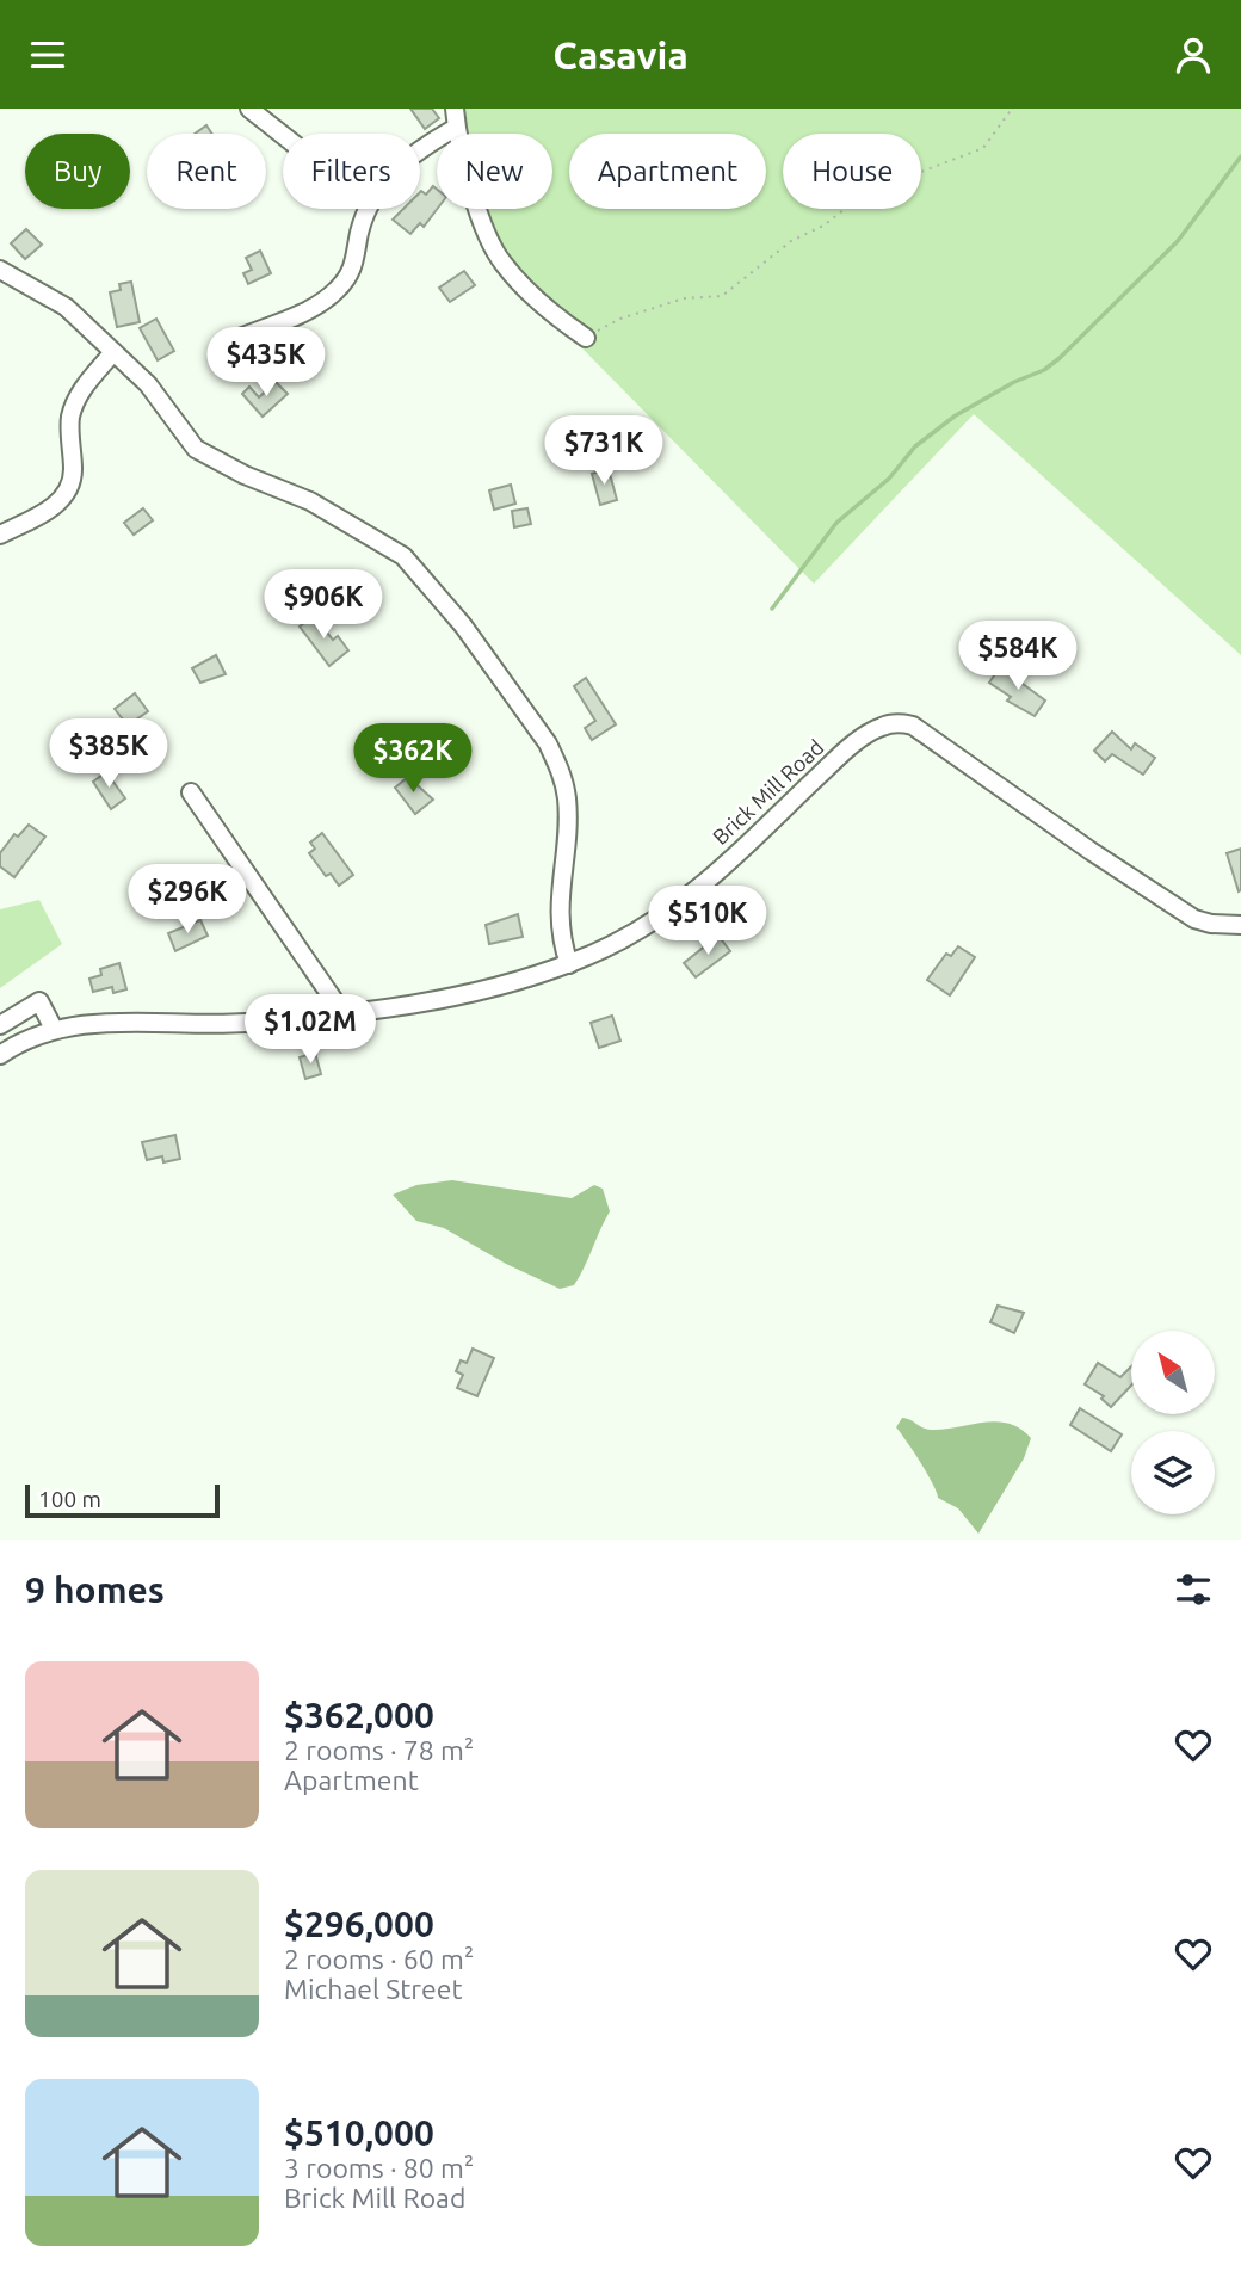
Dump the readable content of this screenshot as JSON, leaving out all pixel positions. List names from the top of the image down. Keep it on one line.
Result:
{"streets":{"street":["Brick Mill Road"]},"scale_bar":"100 m","north":"top left","page":{"header":"Casavia","chip":["Buy","Rent","Filters","New","Apartment","House"],"price":["$435K","$731K","$906K","$584K","$385K","$362K","$296K","$510K","$1.02M"],"scale":"100 m","heading":"9 homes","list":[{"name":"$362,000","note":"2 rooms · 78 m² · Apartment"},{"name":"$296,000","note":"2 rooms · 60 m² · Michael Street"},{"name":"$510,000","note":"3 rooms · 80 m² · Brick Mill Road"}]}}
